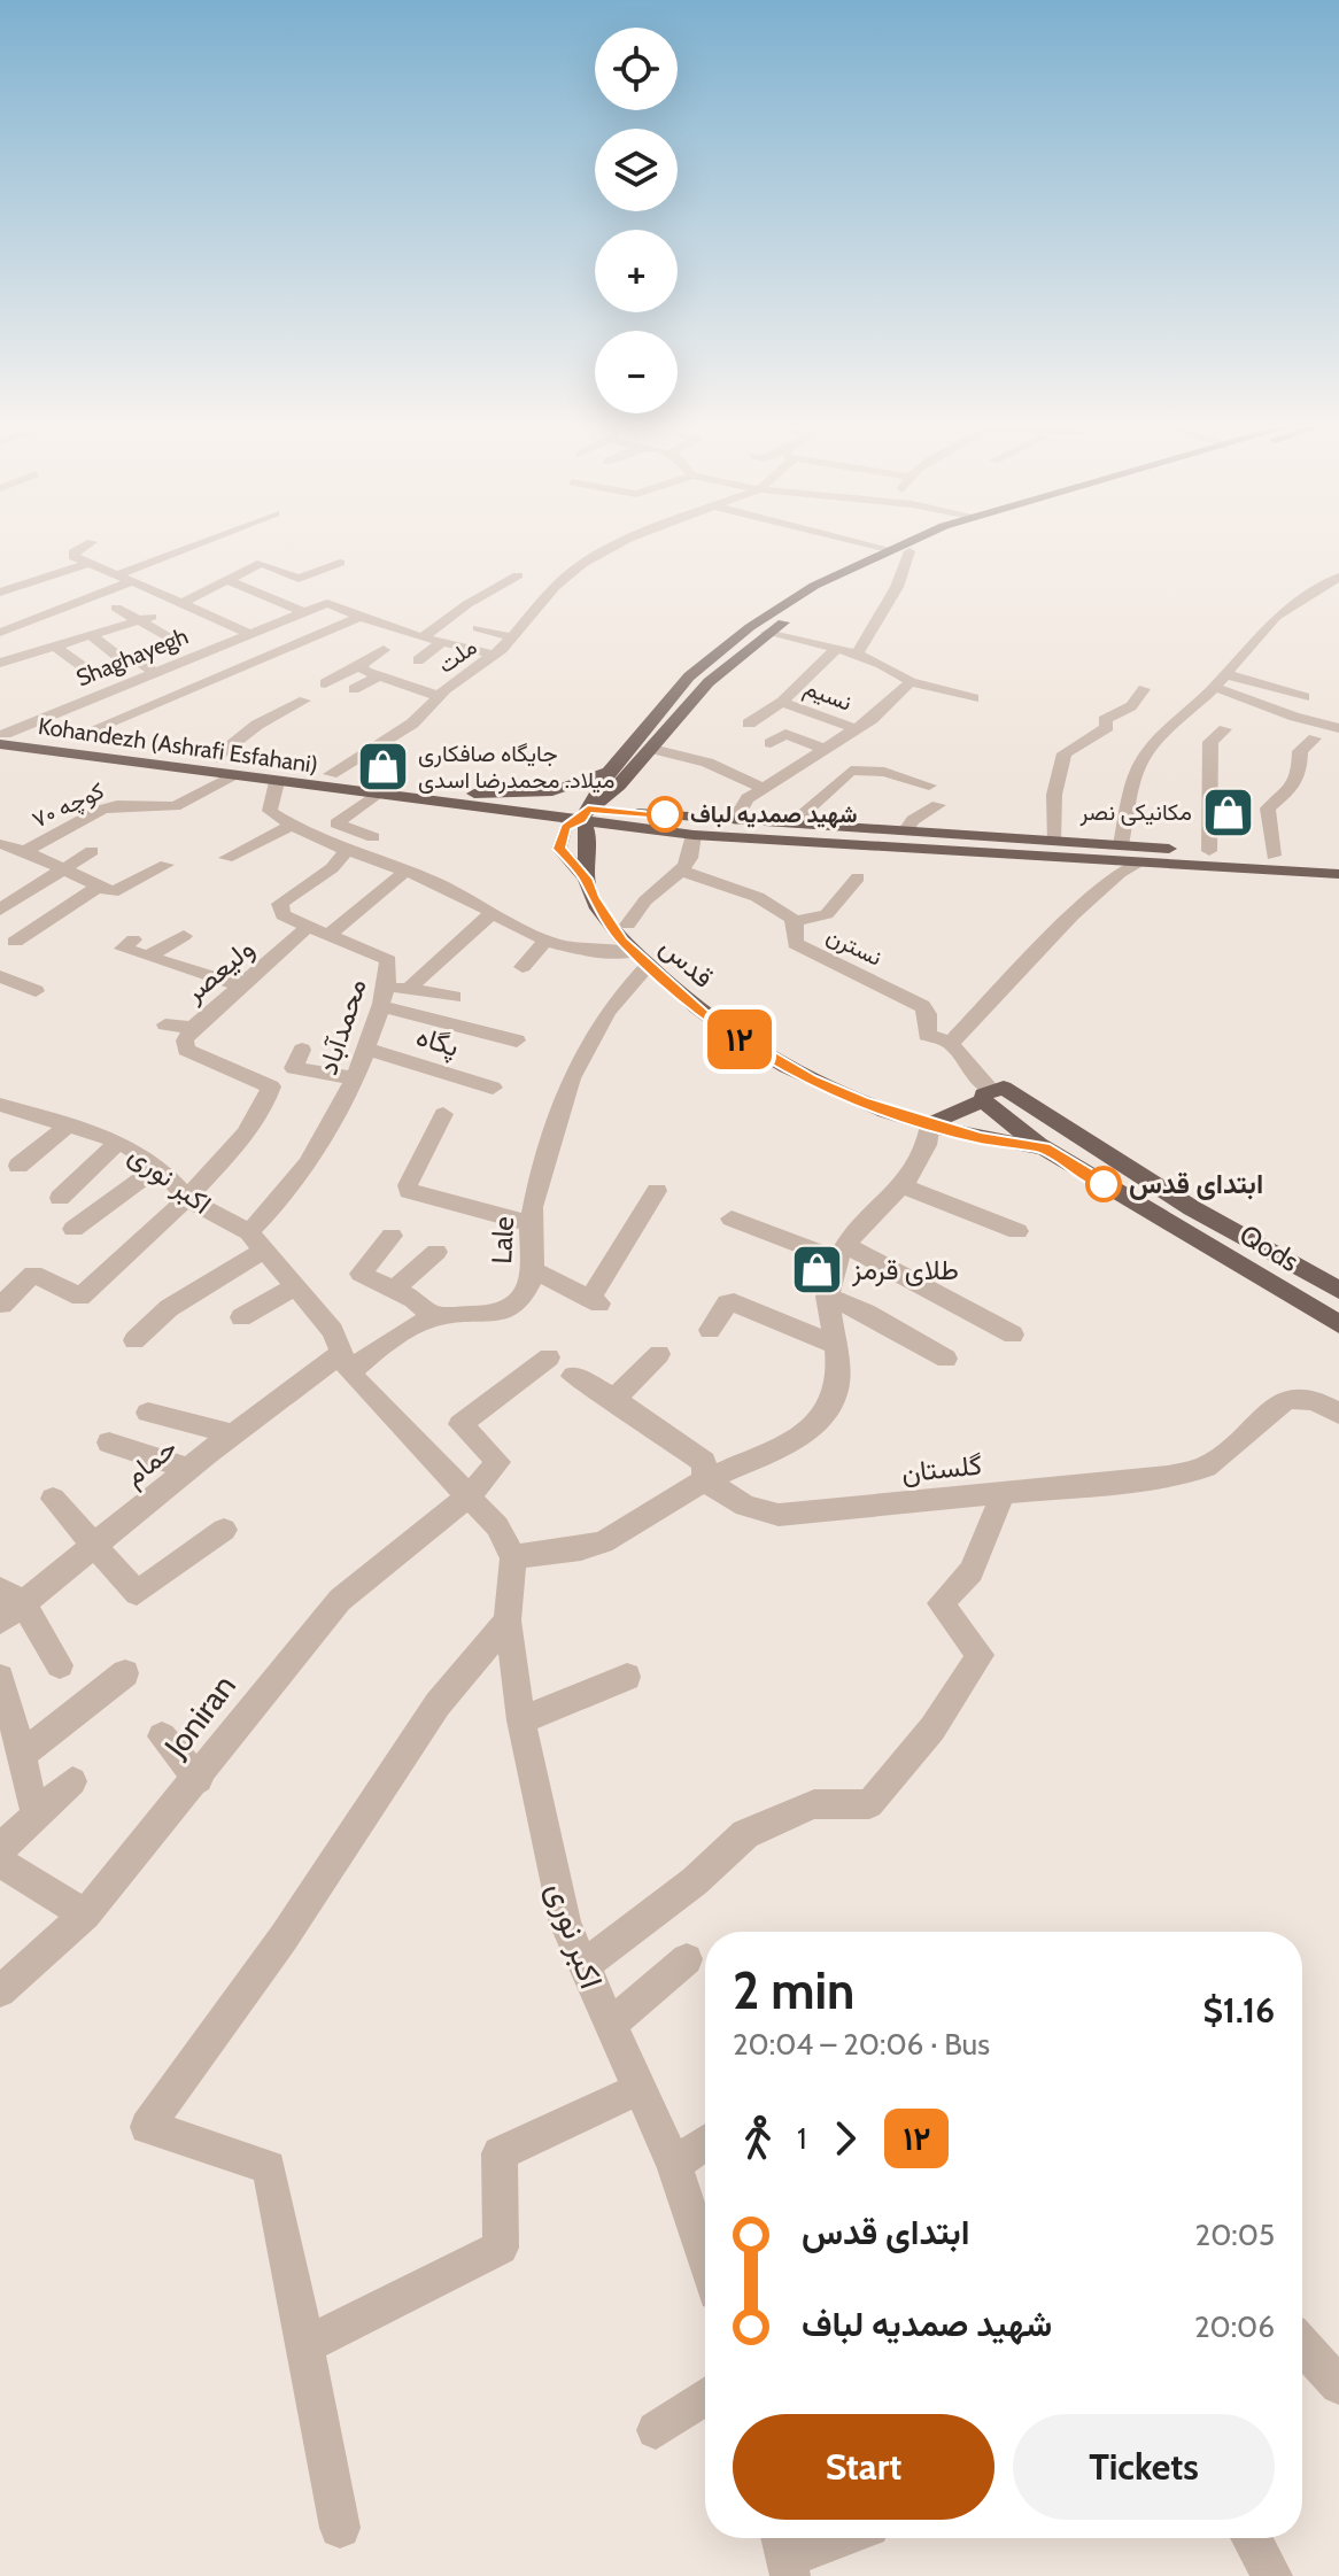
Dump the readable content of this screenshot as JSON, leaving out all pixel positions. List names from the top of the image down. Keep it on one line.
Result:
{"streets":{"main road":["Kohandezh (Ashrafi Esfahani)","قدس","Qods"],"street":["ملت","Shaghayegh","نسیم","کوچه ۷۰","نسترن","ولیعصر","محمدآباد","پگاه","اکبر نوری","Lale","حمام","گلستان","Joniran"]},"crossings":[["ملت","Kohandezh (Ashrafi Esfahani)"],["Shaghayegh","Kohandezh (Ashrafi Esfahani)"],["Kohandezh (Ashrafi Esfahani)","کوچه ۷۰"],["قدس","Lale"],["قدس","Qods"],["ولیعصر","محمدآباد"],["ولیعصر","اکبر نوری"],["محمدآباد","پگاه"],["محمدآباد","اکبر نوری"],["اکبر نوری","Lale"],["اکبر نوری","حمام"],["اکبر نوری","Joniran"],["Lale","حمام"]],"places":{"shop":["جایگاه صافکاری میلاد. محمدرضا اسدی","مکانیکی نصر","طلای قرمز"],"other":["شهید صمدیه لباف","ابتدای قدس"]},"lines":["bus line ۱۲"],"page":{"on_map":"۱۲","map_buttons":["+","−"],"heading":["2 min","20:04 – 20:06 · Bus","$1.16"],"legs":["1","۱۲"],"list":[{"name":"ابتدای قدس","value":"20:05"},{"name":"شهید صمدیه لباف","value":"20:06"}],"buttons":["Start","Tickets"]}}
